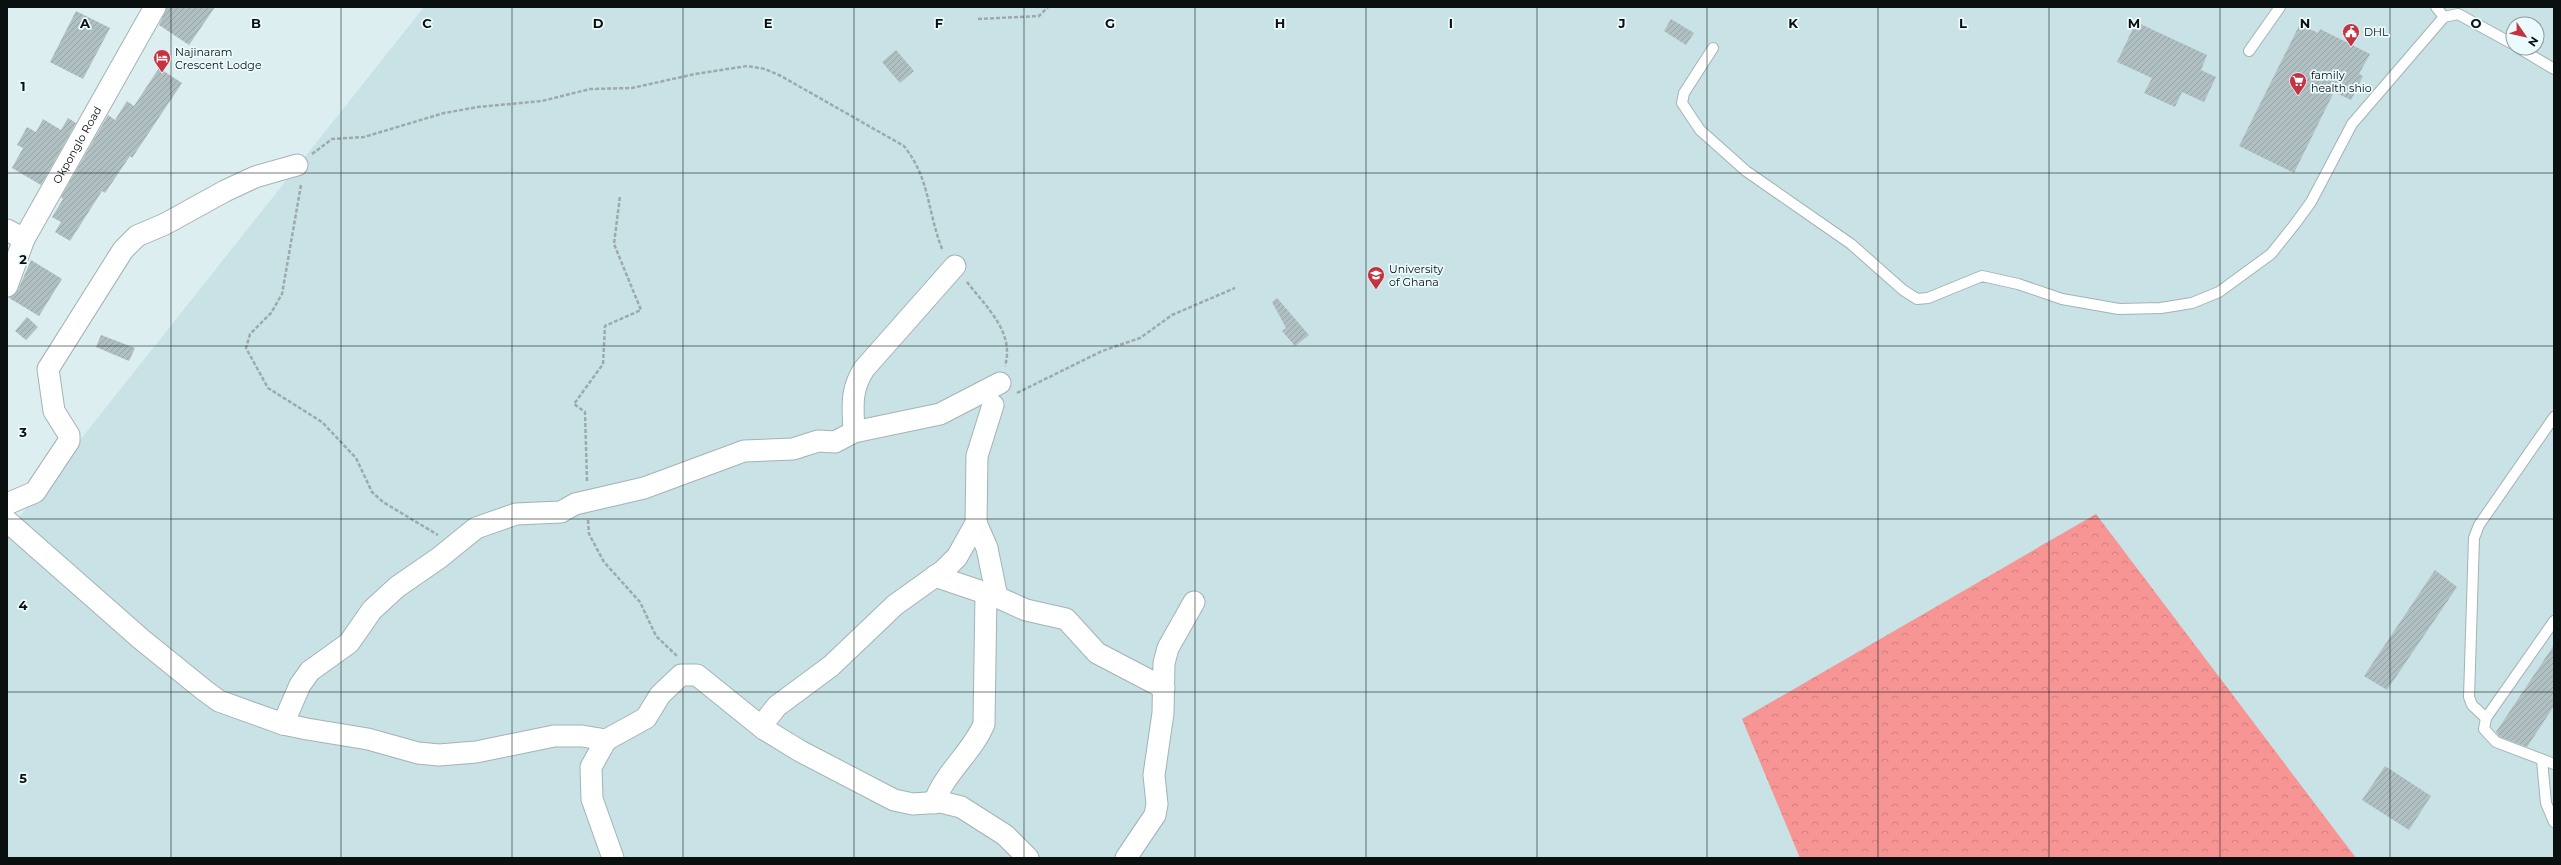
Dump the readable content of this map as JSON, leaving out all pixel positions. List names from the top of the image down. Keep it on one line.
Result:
{"streets":{"street":["Okponglo Road"]},"places":{"public building":["DHL"],"hotel":["Najinaram Crescent Lodge"],"supermarket":["family health shio"],"school or university":["University of Ghana"]},"north":"bottom right","grid":{"columns":["A","B","C","D","E","F","G","H","I","J","K","L","M","N","O"],"rows":["1","2","3","4","5"]}}
